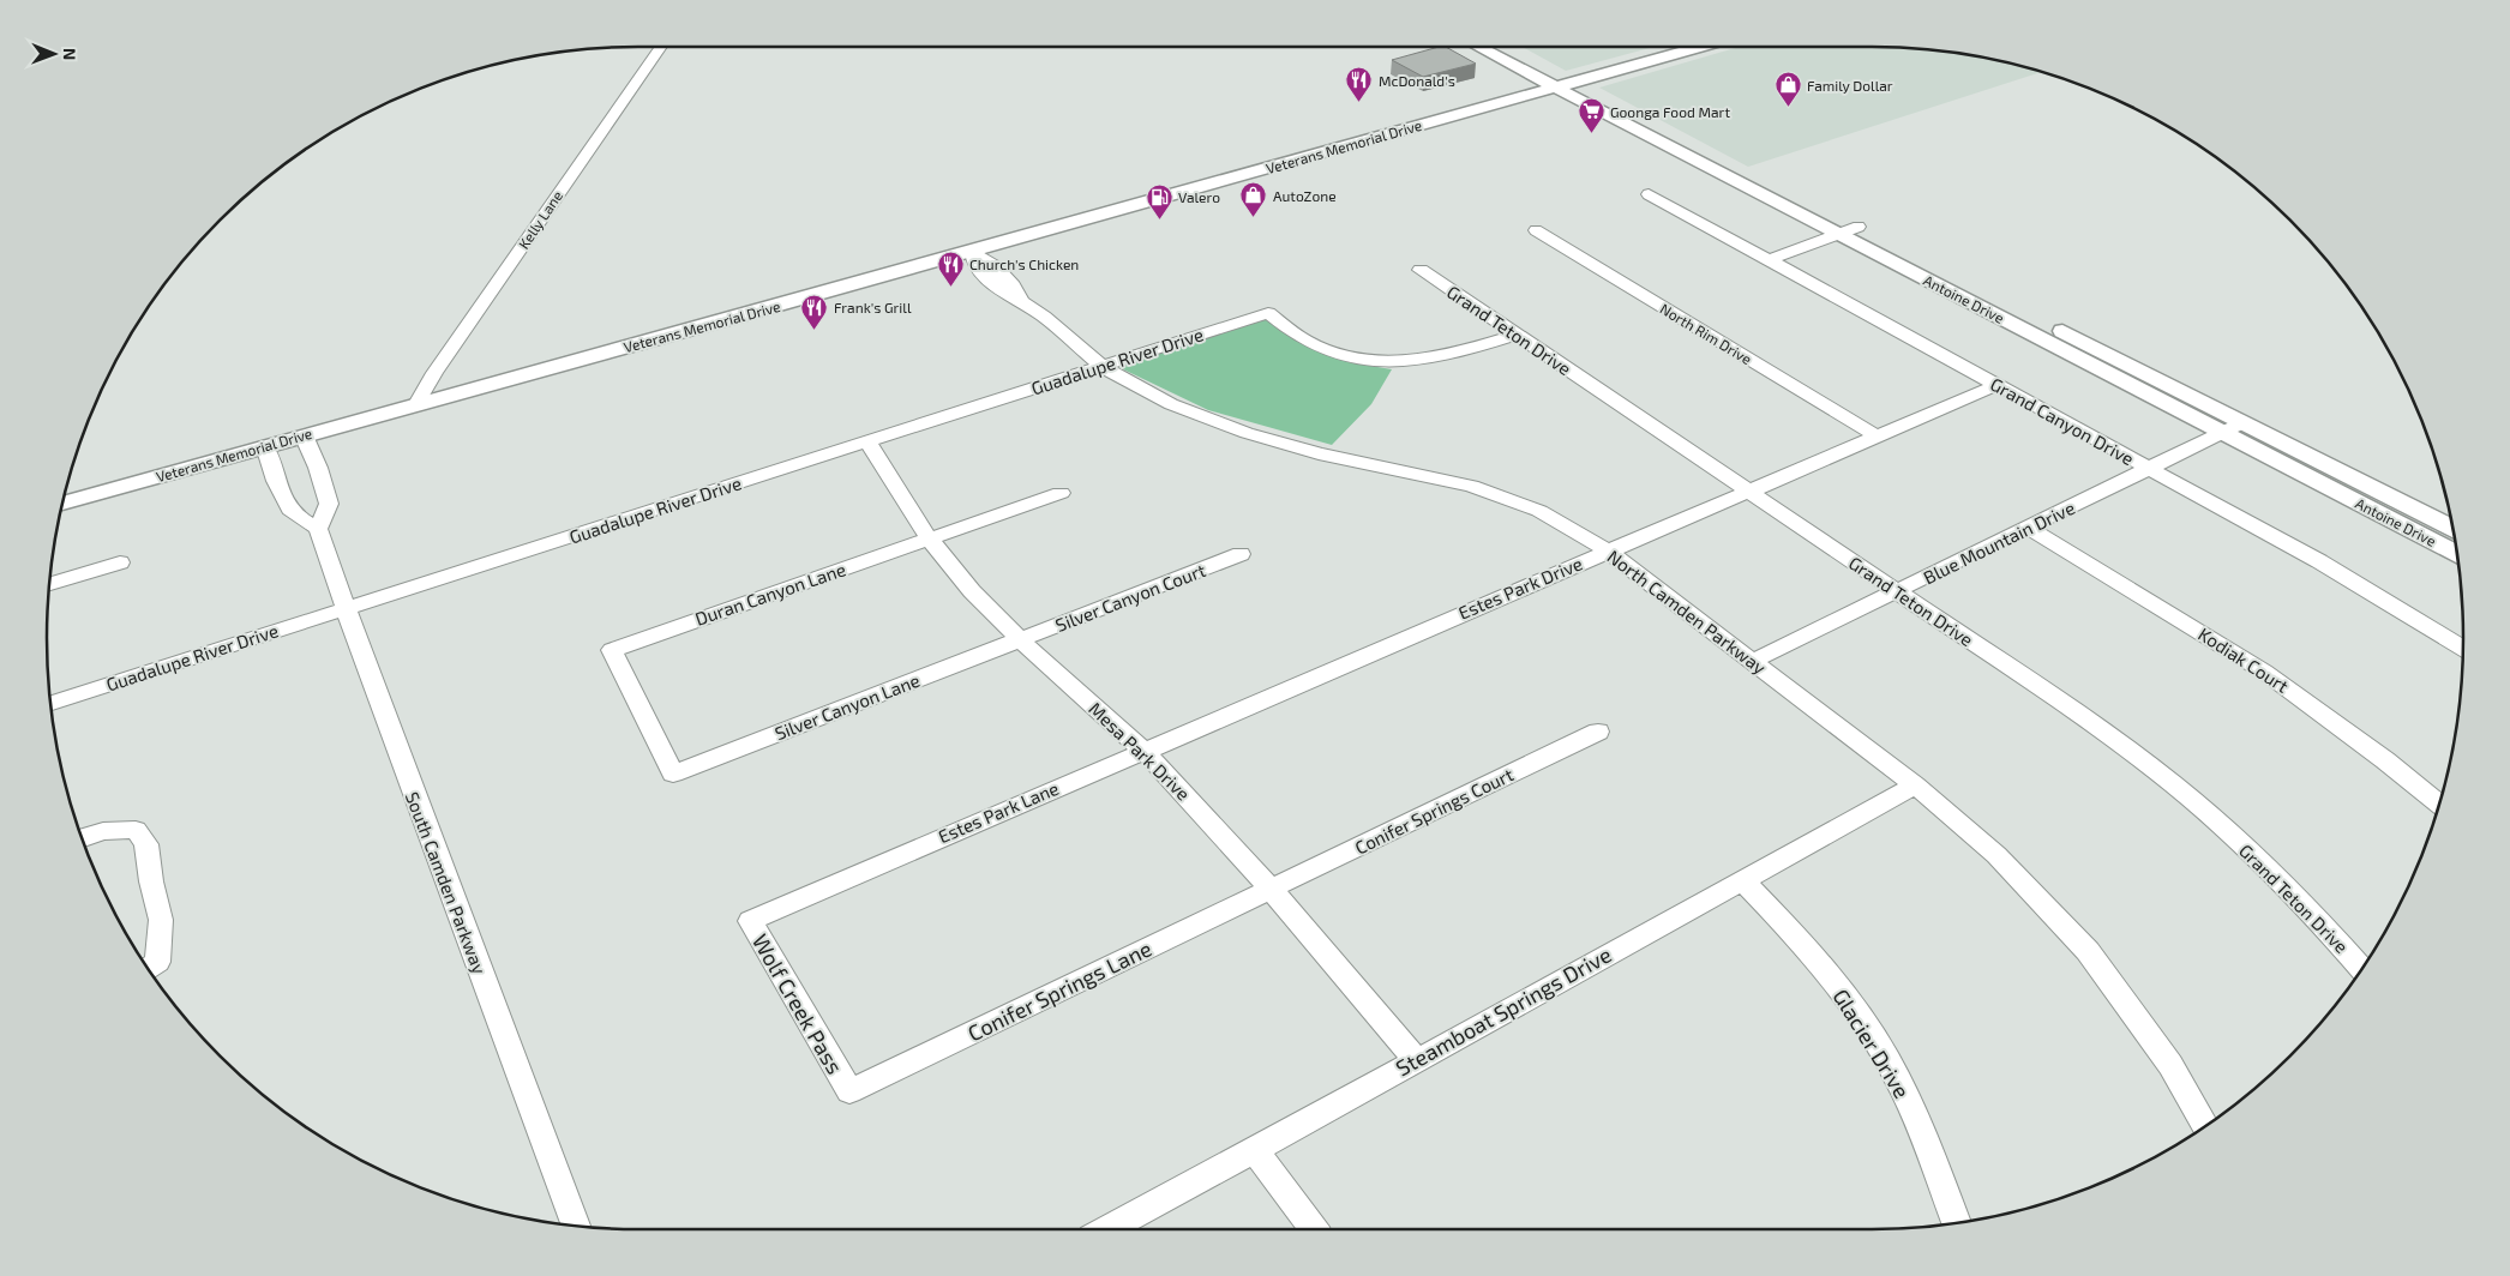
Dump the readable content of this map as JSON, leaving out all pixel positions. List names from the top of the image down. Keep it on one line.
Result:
{"streets":{"main road":["Veterans Memorial Drive","Antoine Drive"],"street":["Kelly Lane","Grand Teton Drive","North Rim Drive","Guadalupe River Drive","Grand Canyon Drive","Blue Mountain Drive","Estes Park Drive","Duran Canyon Lane","Silver Canyon Court","North Camden Parkway","Kodiak Court","Silver Canyon Lane","Mesa Park Drive","Conifer Springs Court","Estes Park Lane","South Camden Parkway","Conifer Springs Lane","Wolf Creek Pass","Steamboat Springs Drive","Glacier Drive"]},"crossings":[["Veterans Memorial Drive","Kelly Lane"],["Veterans Memorial Drive","Antoine Drive"],["Veterans Memorial Drive","North Camden Parkway"],["Antoine Drive","Blue Mountain Drive"],["Grand Teton Drive","Guadalupe River Drive"],["Grand Teton Drive","Blue Mountain Drive"],["Grand Teton Drive","Estes Park Drive"],["North Rim Drive","Estes Park Drive"],["Guadalupe River Drive","North Camden Parkway"],["Guadalupe River Drive","Mesa Park Drive"],["Guadalupe River Drive","South Camden Parkway"],["Grand Canyon Drive","Blue Mountain Drive"],["Grand Canyon Drive","Estes Park Drive"],["Blue Mountain Drive","North Camden Parkway"],["Blue Mountain Drive","Kodiak Court"],["Estes Park Drive","North Camden Parkway"],["Estes Park Drive","Mesa Park Drive"],["Estes Park Drive","Estes Park Lane"],["Duran Canyon Lane","Silver Canyon Lane"],["Duran Canyon Lane","Mesa Park Drive"],["Silver Canyon Court","Silver Canyon Lane"],["Silver Canyon Court","Mesa Park Drive"],["North Camden Parkway","Steamboat Springs Drive"],["Silver Canyon Lane","Mesa Park Drive"],["Mesa Park Drive","Conifer Springs Court"],["Mesa Park Drive","Estes Park Lane"],["Mesa Park Drive","Conifer Springs Lane"],["Mesa Park Drive","Steamboat Springs Drive"],["Conifer Springs Court","Conifer Springs Lane"],["Estes Park Lane","Wolf Creek Pass"],["Conifer Springs Lane","Wolf Creek Pass"],["Steamboat Springs Drive","Glacier Drive"]],"places":{"restaurant":["McDonald's","Church's Chicken","Frank's Grill"],"shop":["Family Dollar","AutoZone"],"supermarket":["Goonga Food Mart"],"fuel station":["Valero"]},"north":"right"}
